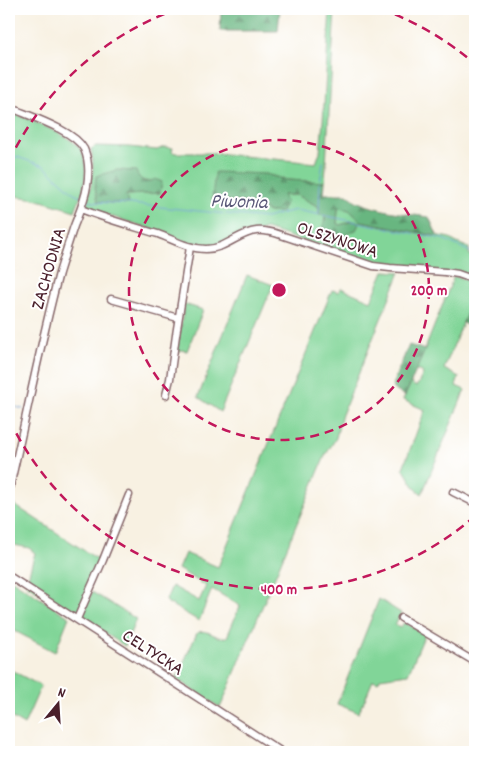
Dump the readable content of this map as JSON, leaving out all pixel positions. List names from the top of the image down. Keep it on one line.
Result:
{"streets":{"street":["OLSZYNOWA","ZACHODNIA","CELTYCKA"]},"crossings":[["OLSZYNOWA","ZACHODNIA"]],"water":["Piwonia"],"north":"top","rings":["200 m","400 m"]}
